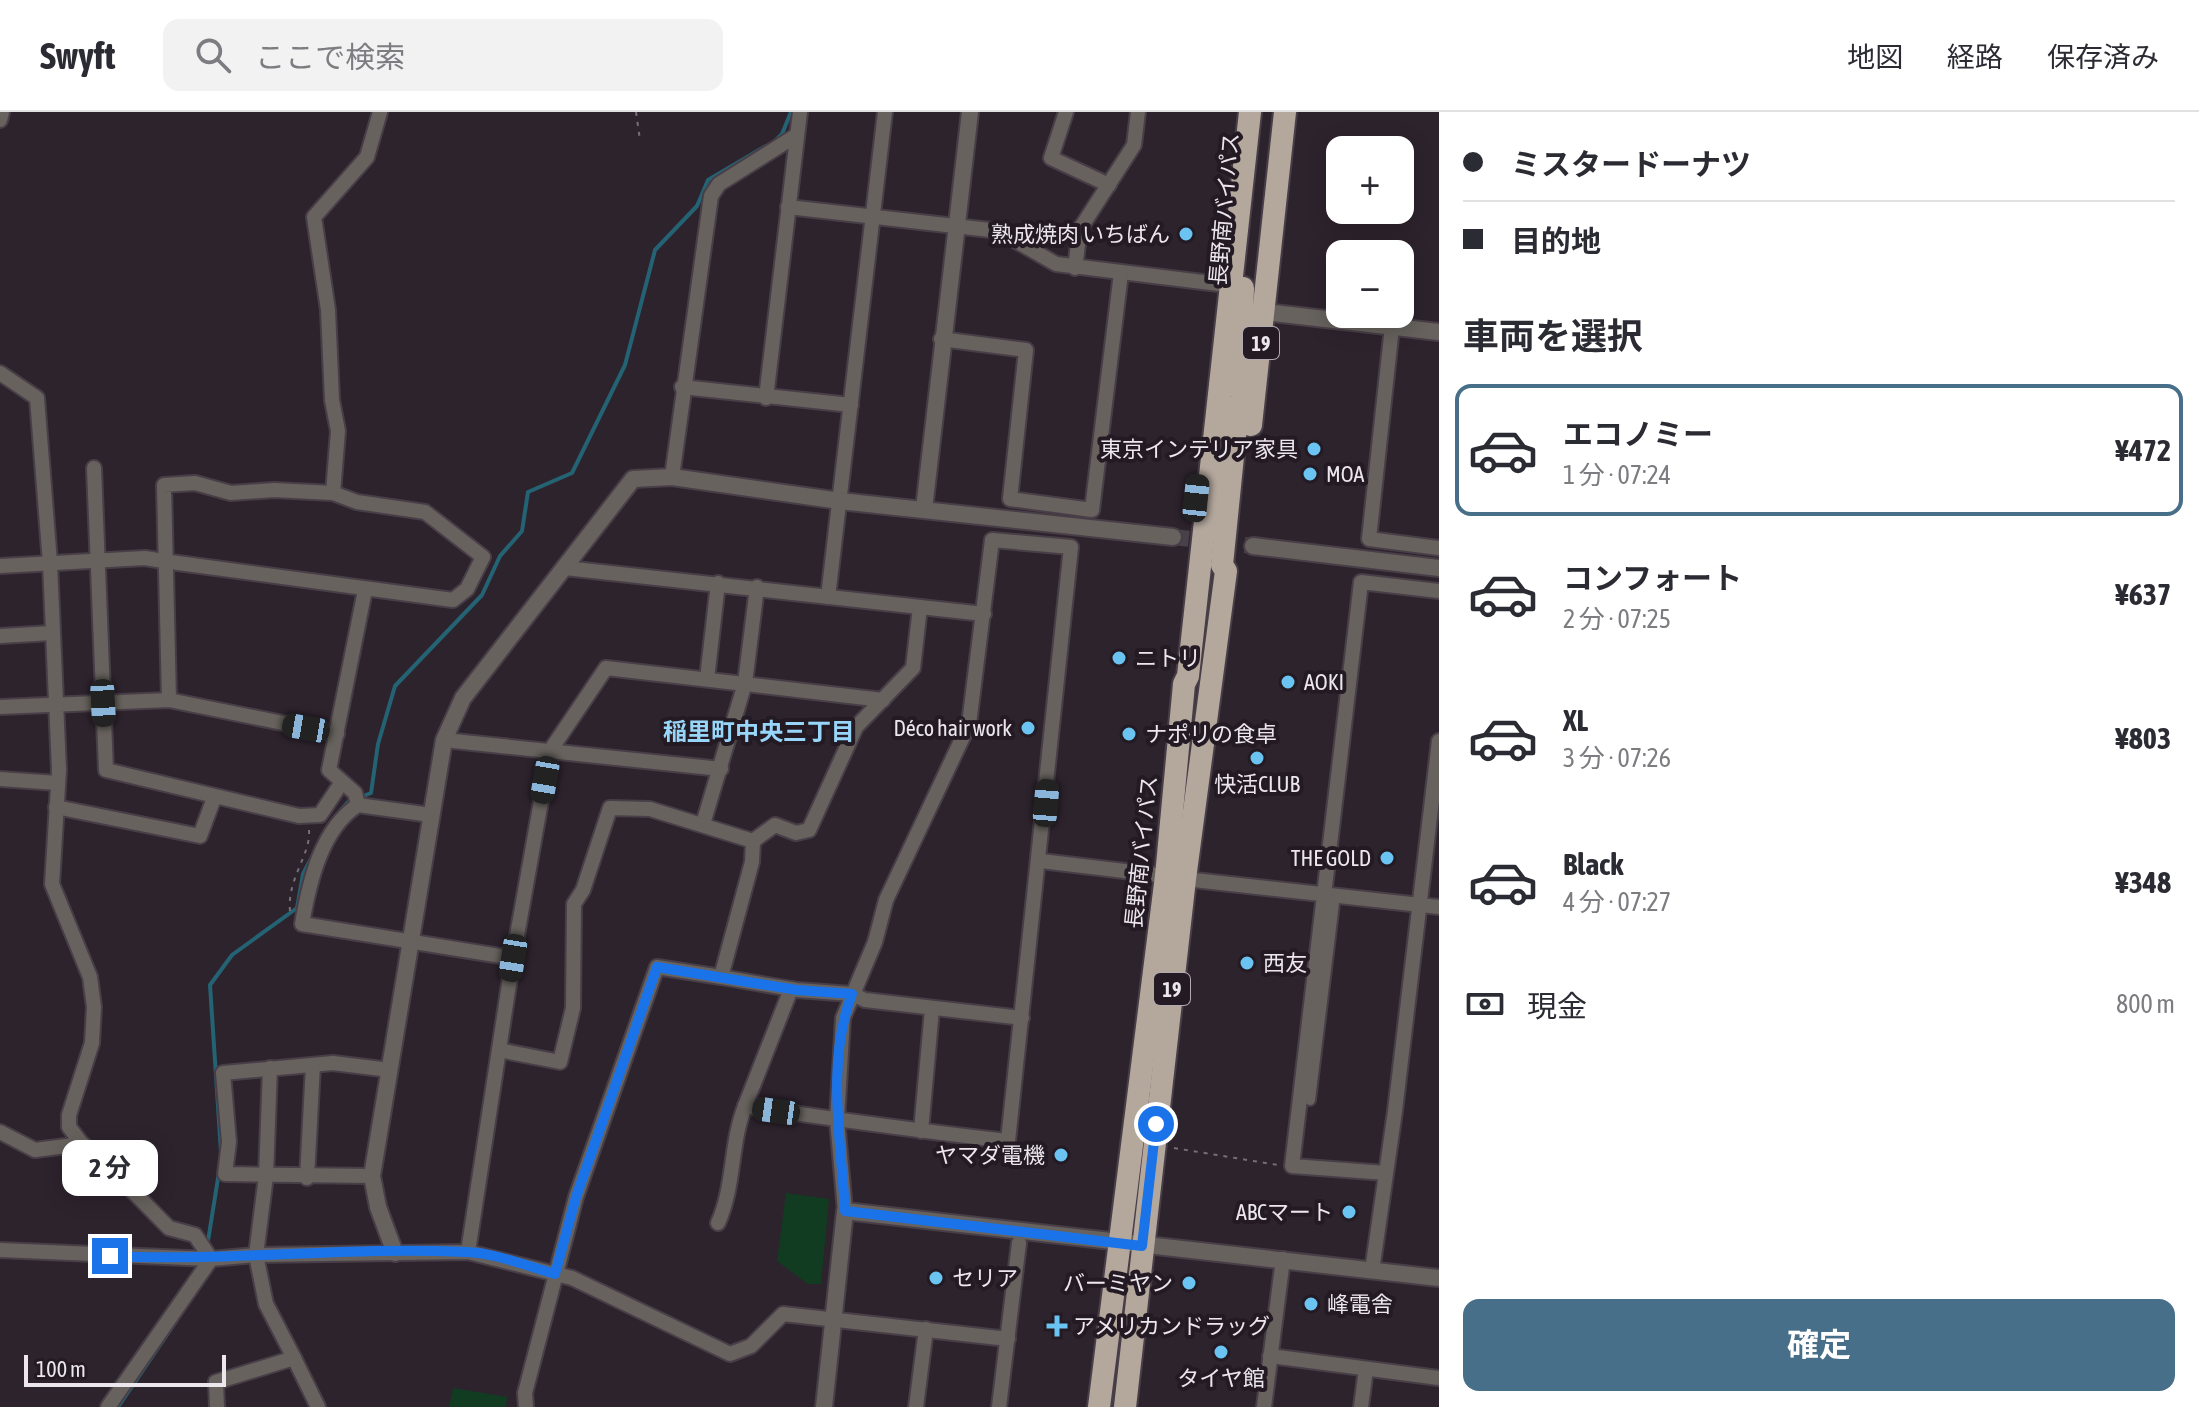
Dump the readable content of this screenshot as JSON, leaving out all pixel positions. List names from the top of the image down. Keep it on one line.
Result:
{"streets":{"highway":["長野南バイパス","19"]},"crossings":[["長野南バイパス","19"]],"districts":["稲里町中央三丁目"],"places":{"other":["熟成焼肉 いちばん","東京インテリア家具","MOA","ニトリ","AOKI","Déco hair work","ナポリの食卓","快活CLUB","THE GOLD","西友","ヤマダ電機","ABCマート","セリア","バーミヤン","峰電舎","タイヤ館"],"health":["アメリカンドラッグ"]},"scale_bar":"100 m","page":{"header":"Swyft","search":"ここで検索","nav":["地図","経路","保存済み"],"banner":["ミスタードーナツ","目的地"],"map_buttons":["+","−"],"heading":"車両を選択","list":[{"name":"エコノミー","note":"1 分 · 07:24","value":"¥472"},{"name":"コンフォート","note":"2 分 · 07:25","value":"¥637"},{"name":"XL","note":"3 分 · 07:26","value":"¥803"},{"name":"Black","note":"4 分 · 07:27","value":"¥348"}],"pay":["現金","800 m"],"bubble":"2 分","buttons":"確定","scale":"100 m"}}
